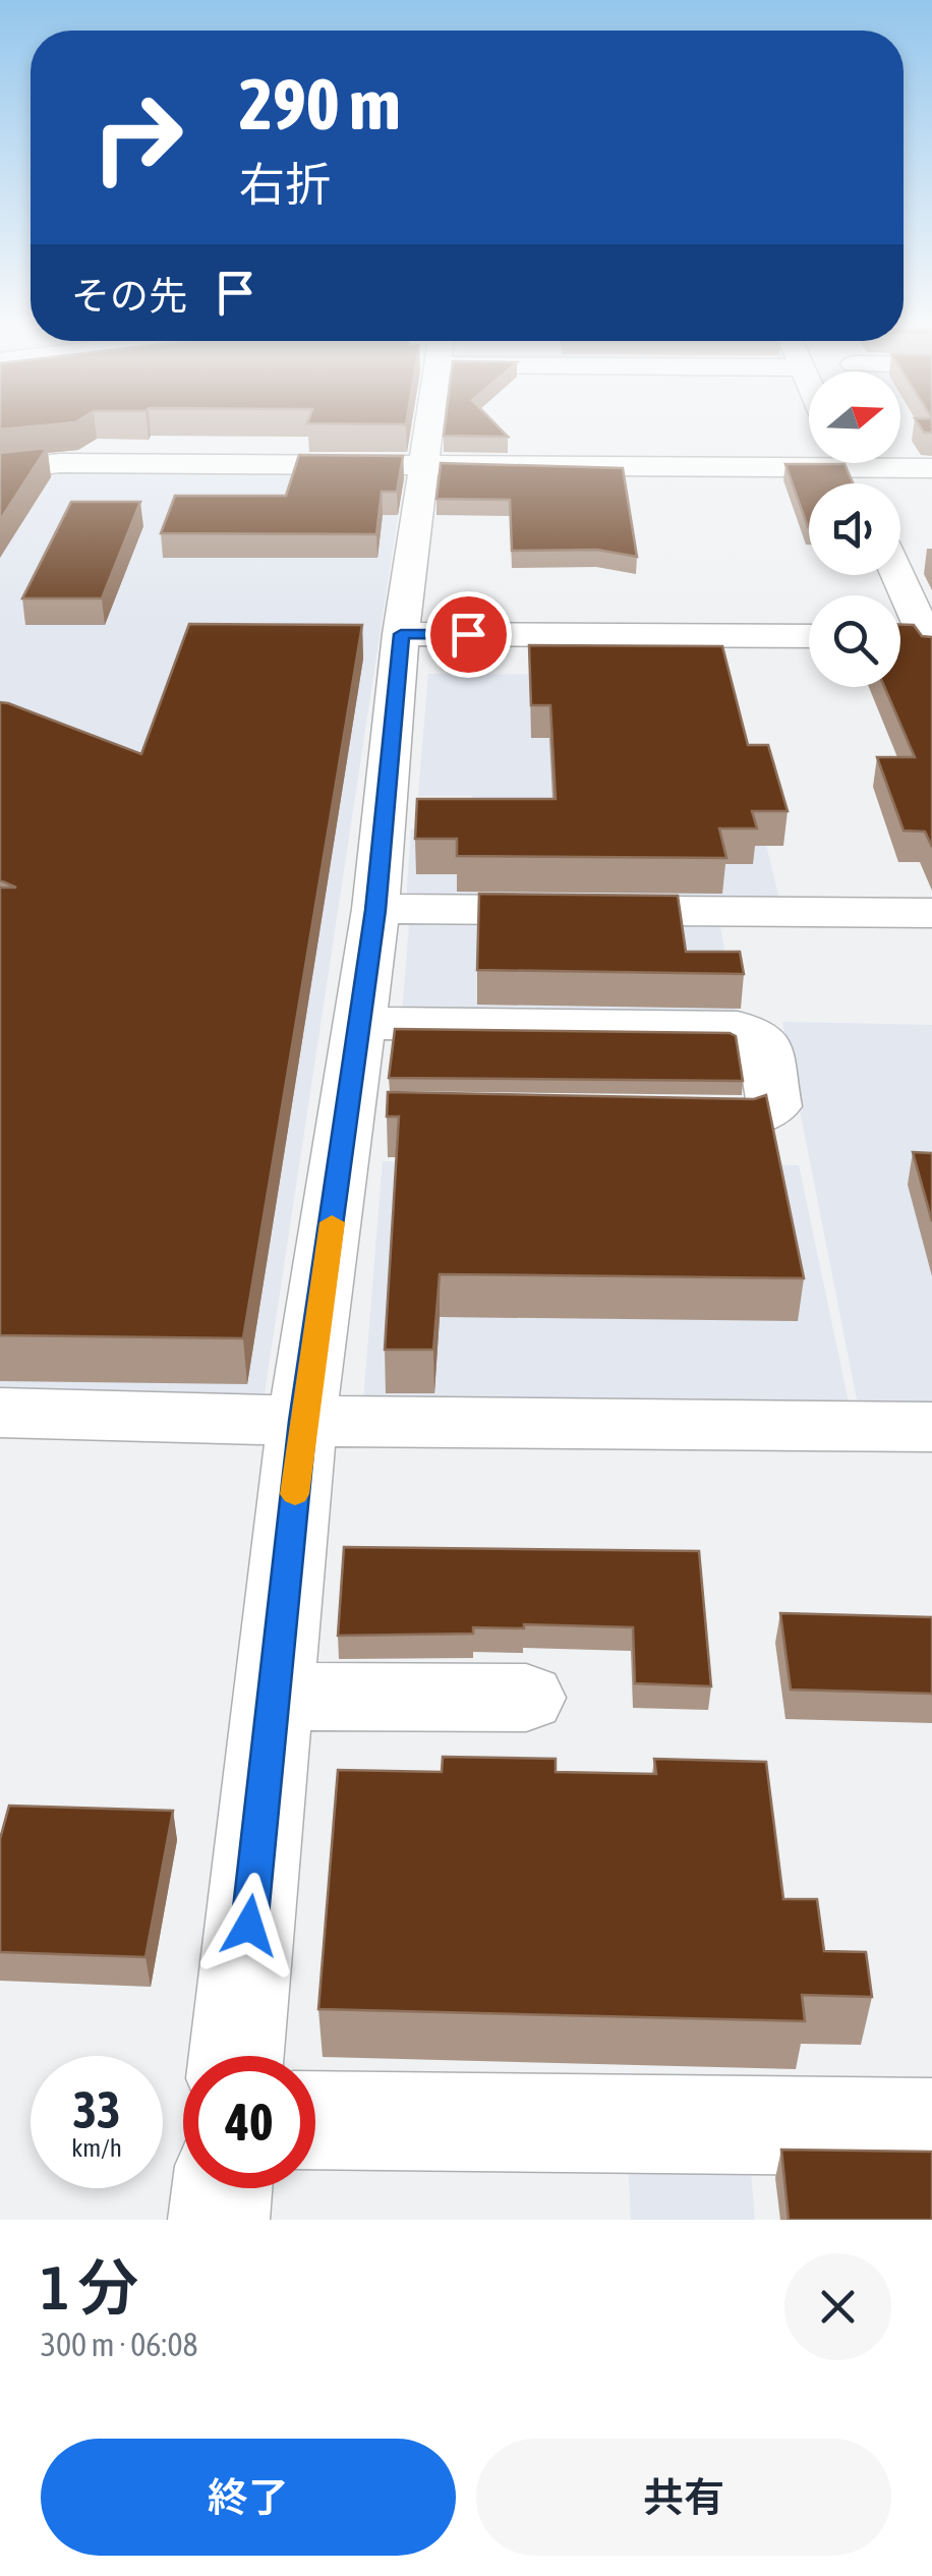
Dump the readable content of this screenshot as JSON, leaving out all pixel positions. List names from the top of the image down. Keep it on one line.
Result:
{"north":"right","page":{"turn":["290 m","右折"],"then":"その先","speed":"33 km/h","limit":"40","heading":["1 分","300 m · 06:08"],"buttons":["終了","共有"]}}
